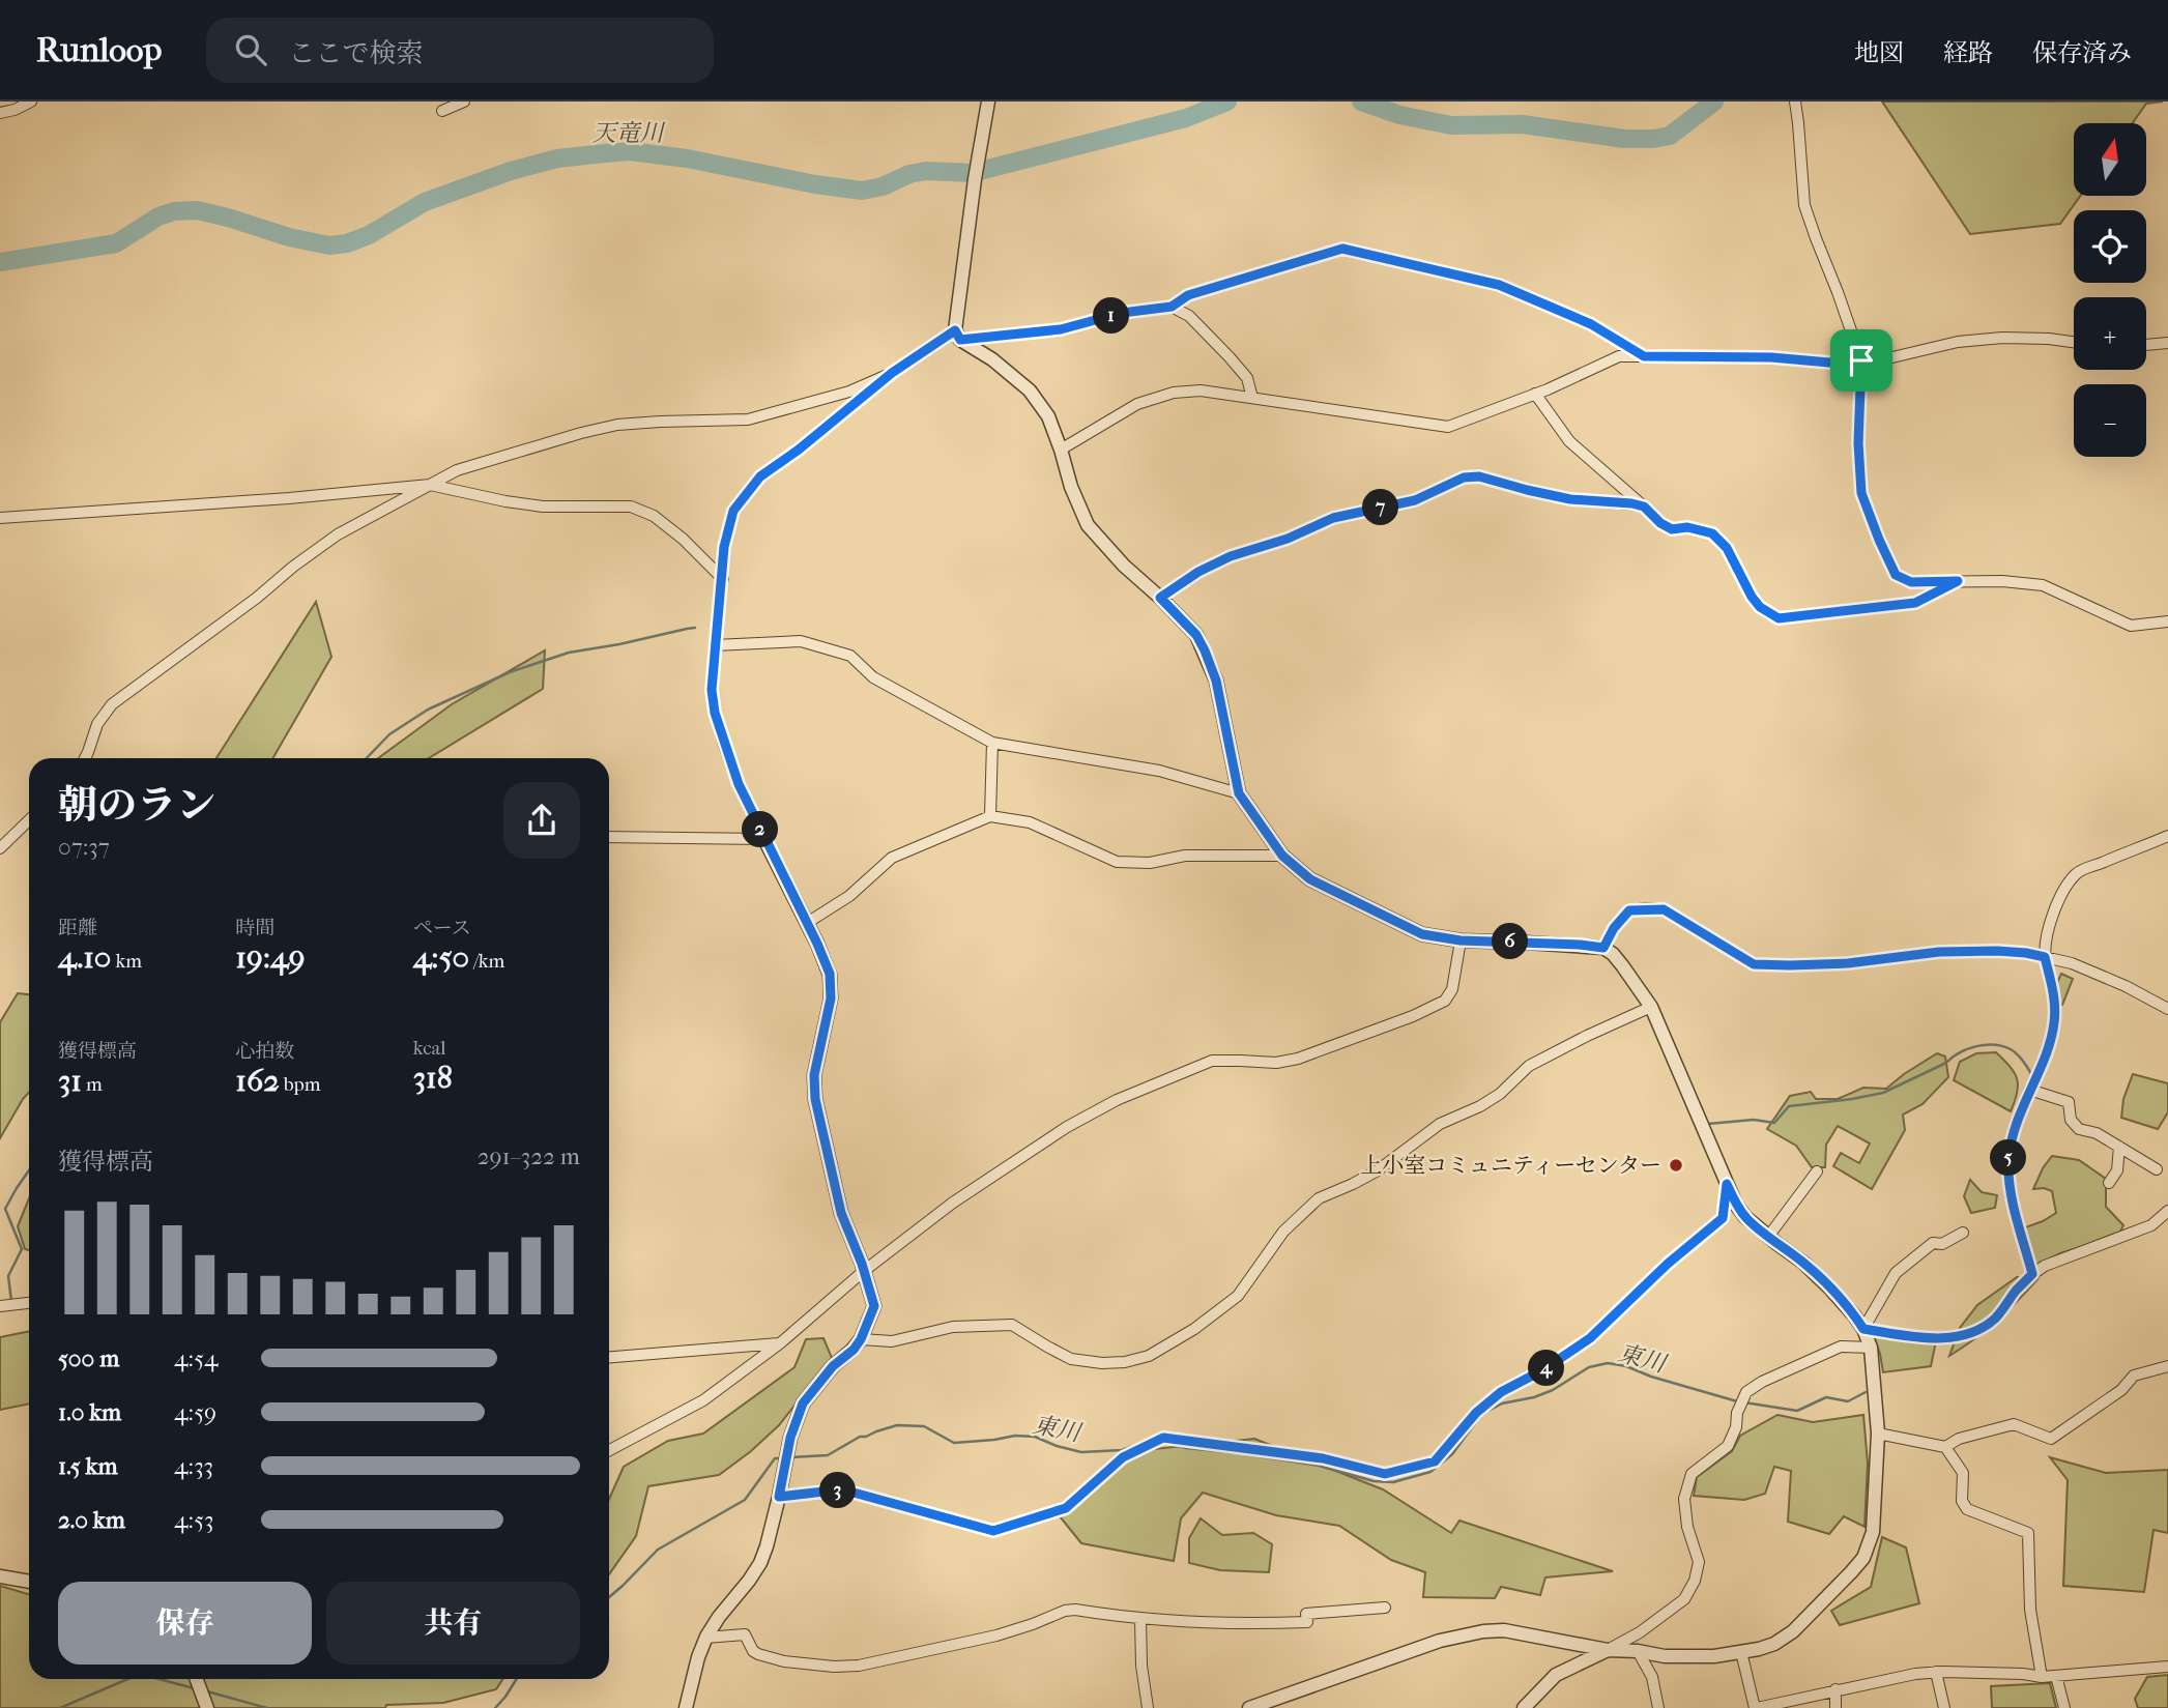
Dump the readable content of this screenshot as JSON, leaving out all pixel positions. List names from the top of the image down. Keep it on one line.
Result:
{"water":["天竜川","東川"],"places":["上小室コミュニティーセンター"],"north":"top","page":{"header":"Runloop","search":"ここで検索","nav":["地図","経路","保存済み"],"map_buttons":["+","−"],"pins":["1","7","2","6","5","4","3"],"heading":["朝のラン","07:37"],"stats":[["距離","4.10 km"],["時間","19:49"],["ペース","4:50 /km"],["獲得標高","31 m"],["心拍数","162 bpm"],["kcal","318"]],"chart":["獲得標高","291–322 m"],"list":[{"name":"500 m","note":"4:54"},{"name":"1.0 km","note":"4:59"},{"name":"1.5 km","note":"4:33"},{"name":"2.0 km","note":"4:53"}],"buttons":["保存","共有"]}}
